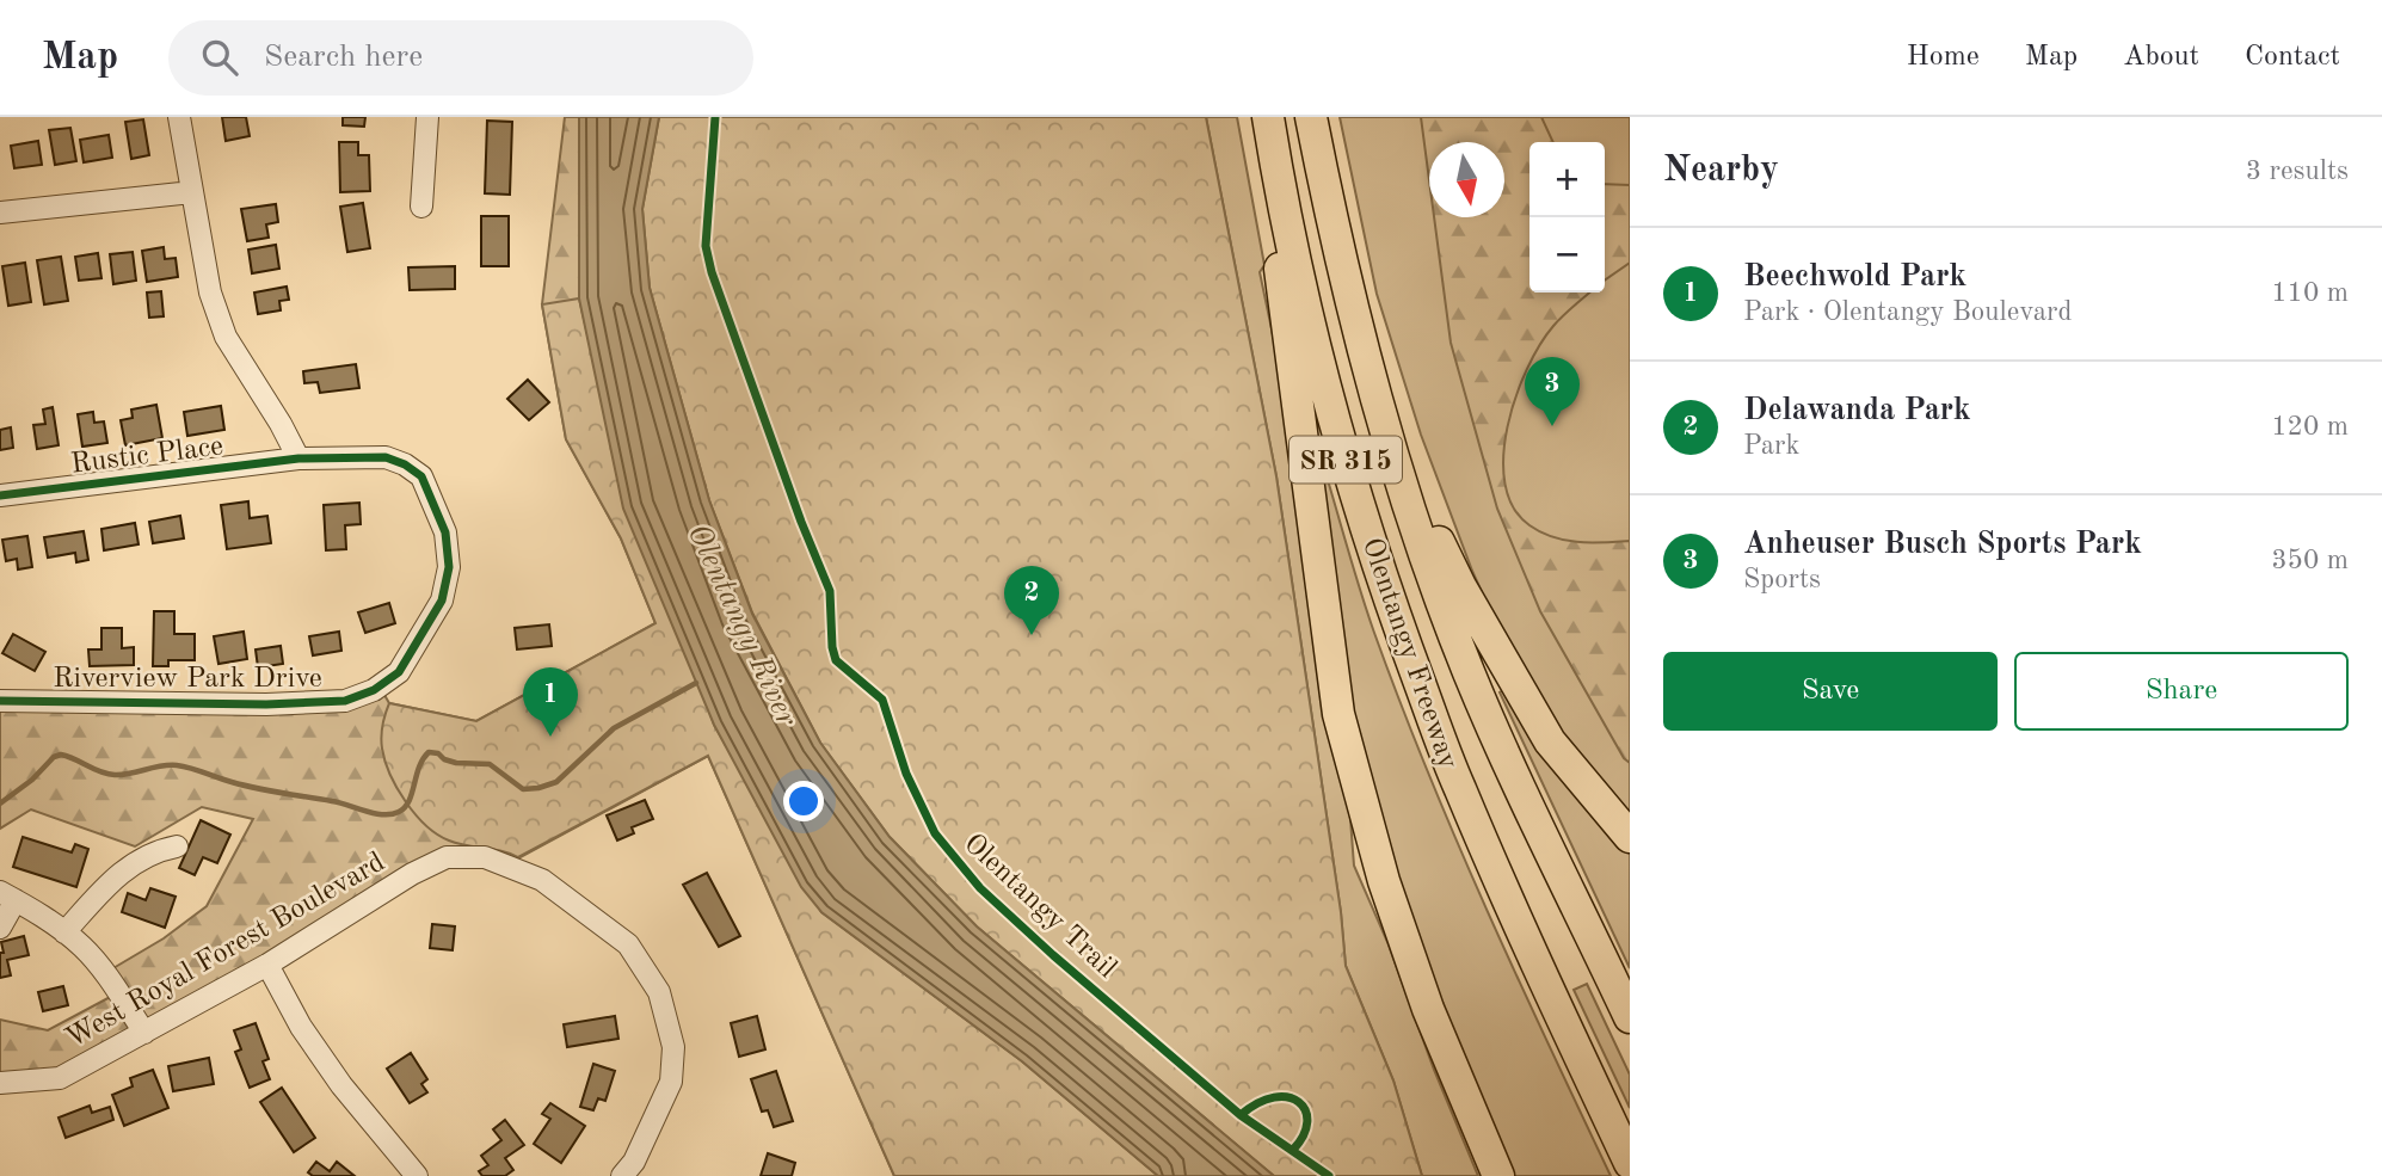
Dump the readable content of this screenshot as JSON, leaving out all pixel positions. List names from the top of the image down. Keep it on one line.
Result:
{"streets":{"highway":["SR 315","Olentangy Freeway"],"street":["Rustic Place","Riverview Park Drive","West Royal Forest Boulevard"],"cycle path":["Olentangy Trail"]},"crossings":[["Rustic Place","Riverview Park Drive"]],"water":["Olentangy River"],"north":"bottom","page":{"header":"Map","search":"Search here","nav":["Home","Map","About","Contact"],"heading":["Nearby","3 results"],"map_buttons":["+","−"],"list":[{"mark":"1","name":"Beechwold Park","note":"Park · Olentangy Boulevard","value":"110 m"},{"mark":"2","name":"Delawanda Park","note":"Park","value":"120 m"},{"mark":"3","name":"Anheuser Busch Sports Park","note":"Sports","value":"350 m"}],"pins":["3","2","1"],"buttons":["Save","Share"]}}
